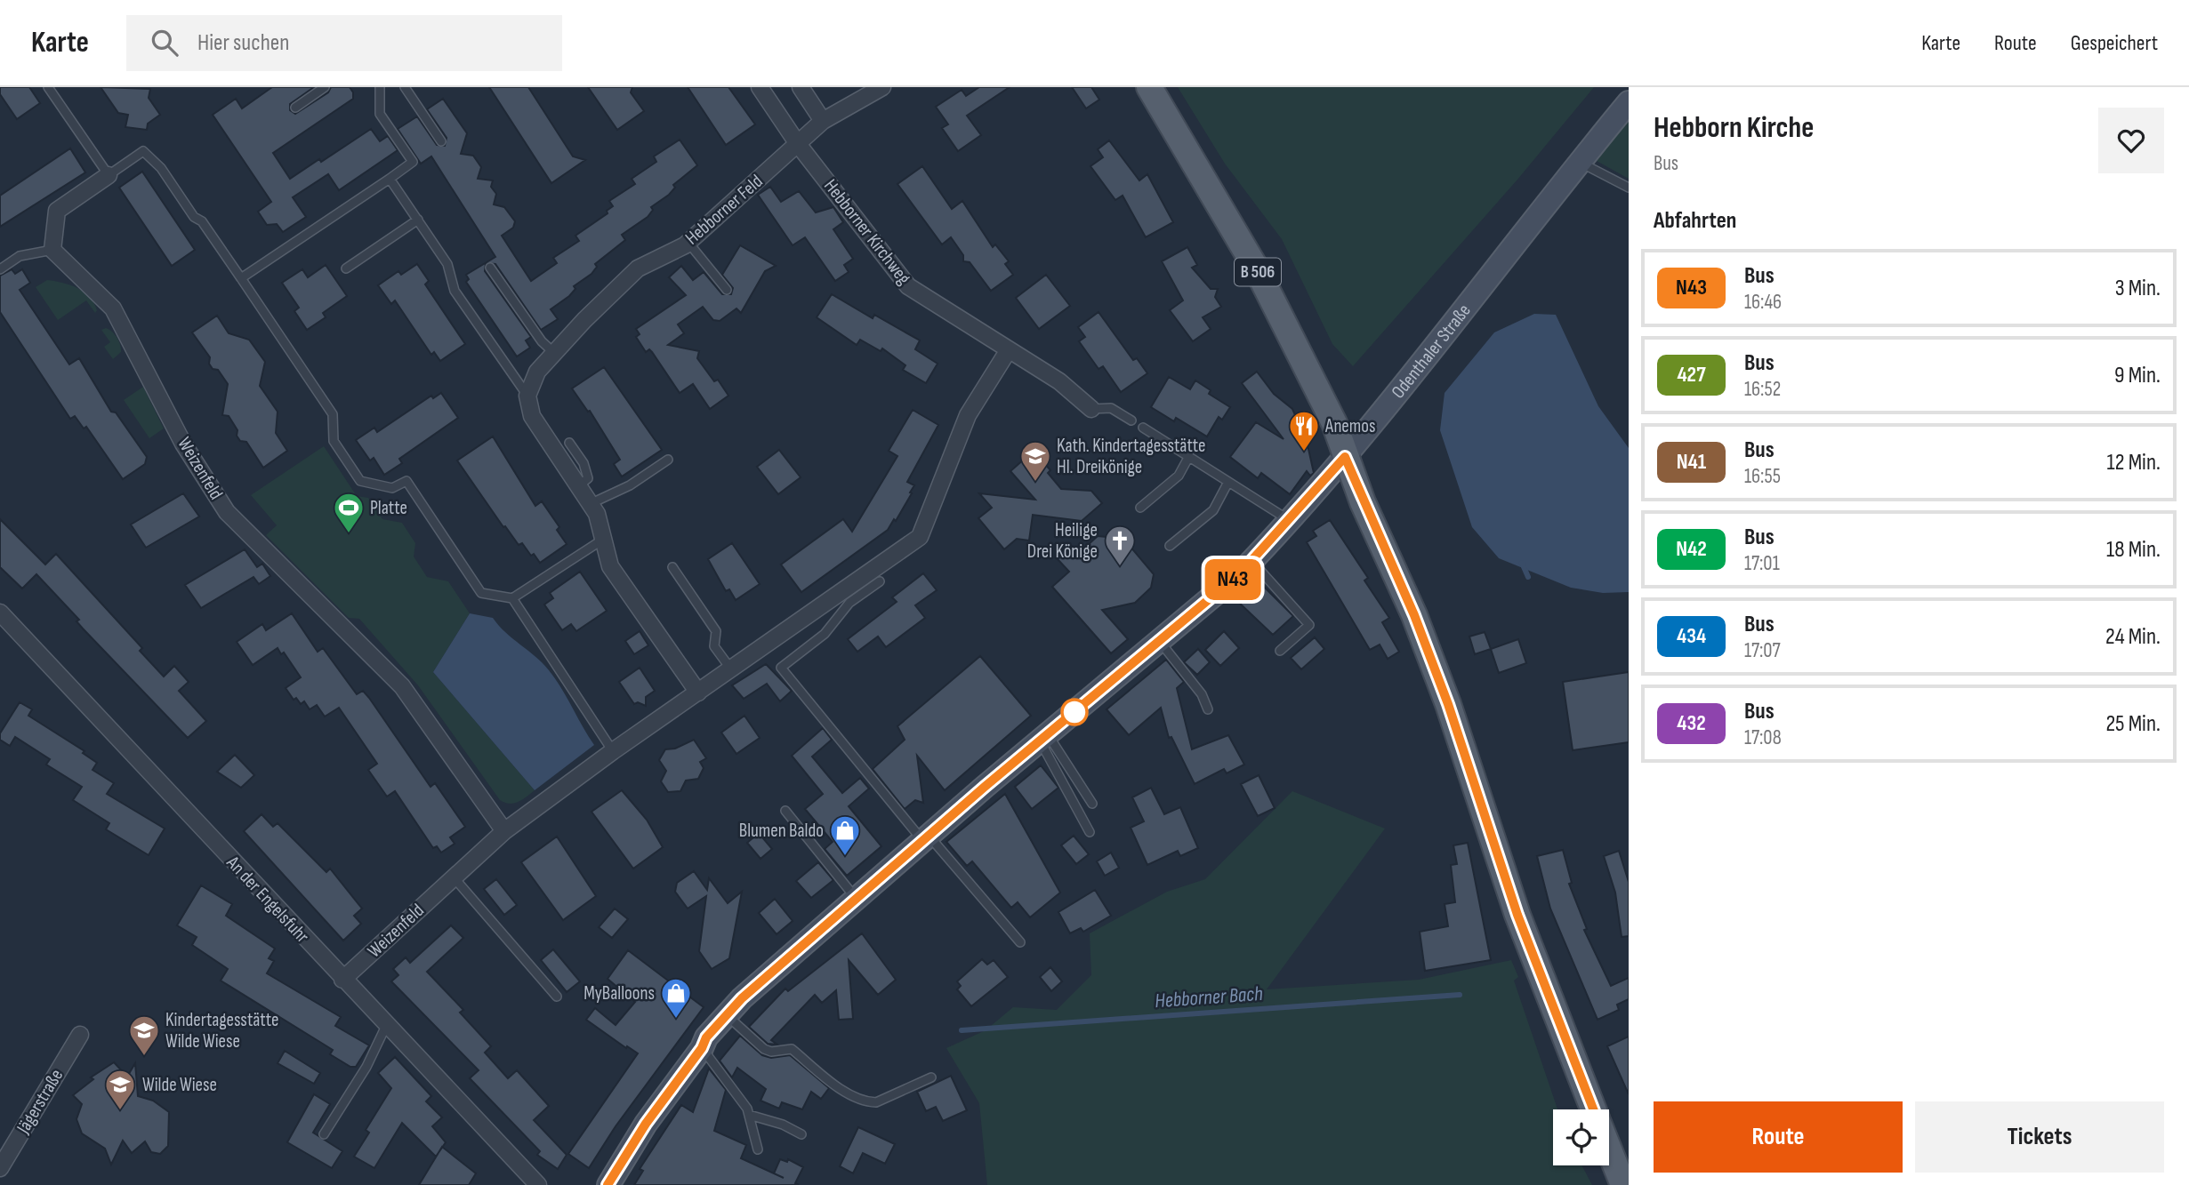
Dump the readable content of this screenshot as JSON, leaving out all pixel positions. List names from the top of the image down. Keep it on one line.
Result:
{"streets":{"main road":["B 506","Odenthaler Straße"],"street":["Hebborner Feld","Hebborner Kirchweg","Weizenfeld","An der Engelsfuhr","Jägerstraße"]},"crossings":[["Hebborner Feld","Hebborner Kirchweg"],["B 506","Odenthaler Straße"],["Weizenfeld","An der Engelsfuhr"]],"water":["Hebborner Bach"],"places":{"restaurant":["Anemos"],"school or university":["Kath. Kindertagesstätte Hl. Dreikönige","Kindertagesstätte Wilde Wiese","Wilde Wiese"],"sports":["Platte"],"church":["Heilige Drei Könige"],"shop":["Blumen Baldo","MyBalloons"]},"lines":["bus line N43"],"page":{"header":"Karte","search":"Hier suchen","nav":["Karte","Route","Gespeichert"],"on_map":"N43","heading":[["Hebborn Kirche","Bus"],"Abfahrten"],"list":[{"mark":"N43","name":"Bus","note":"16:46","value":"3 Min."},{"mark":"427","name":"Bus","note":"16:52","value":"9 Min."},{"mark":"N41","name":"Bus","note":"16:55","value":"12 Min."},{"mark":"N42","name":"Bus","note":"17:01","value":"18 Min."},{"mark":"434","name":"Bus","note":"17:07","value":"24 Min."},{"mark":"432","name":"Bus","note":"17:08","value":"25 Min."}],"buttons":["Route","Tickets"]}}
